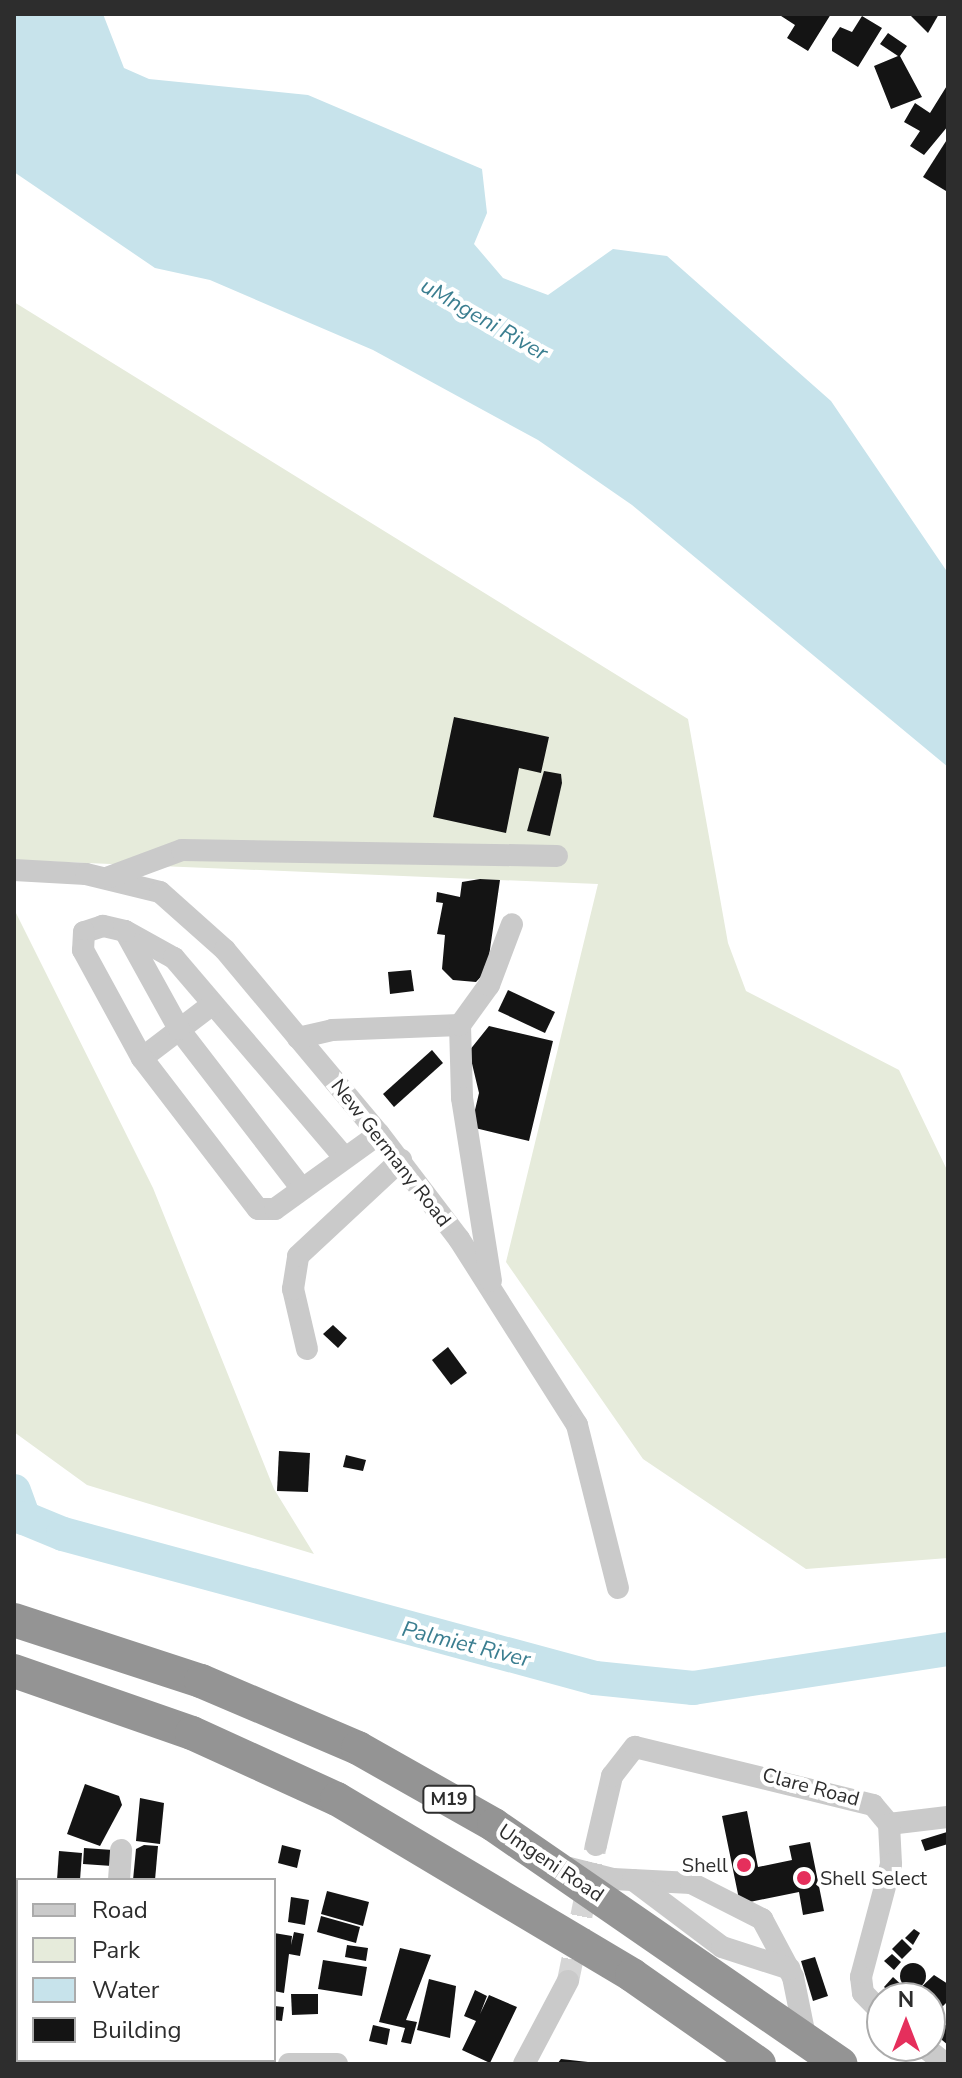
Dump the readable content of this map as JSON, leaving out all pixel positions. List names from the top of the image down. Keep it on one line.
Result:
{"streets":{"highway":["M19","Umgeni Road"],"street":["New Germany Road","Clare Road"]},"water":["uMngeni River","Palmiet River"],"places":["Shell","Shell Select"],"legend":["Road","Park","Water","Building"],"north":"top"}
